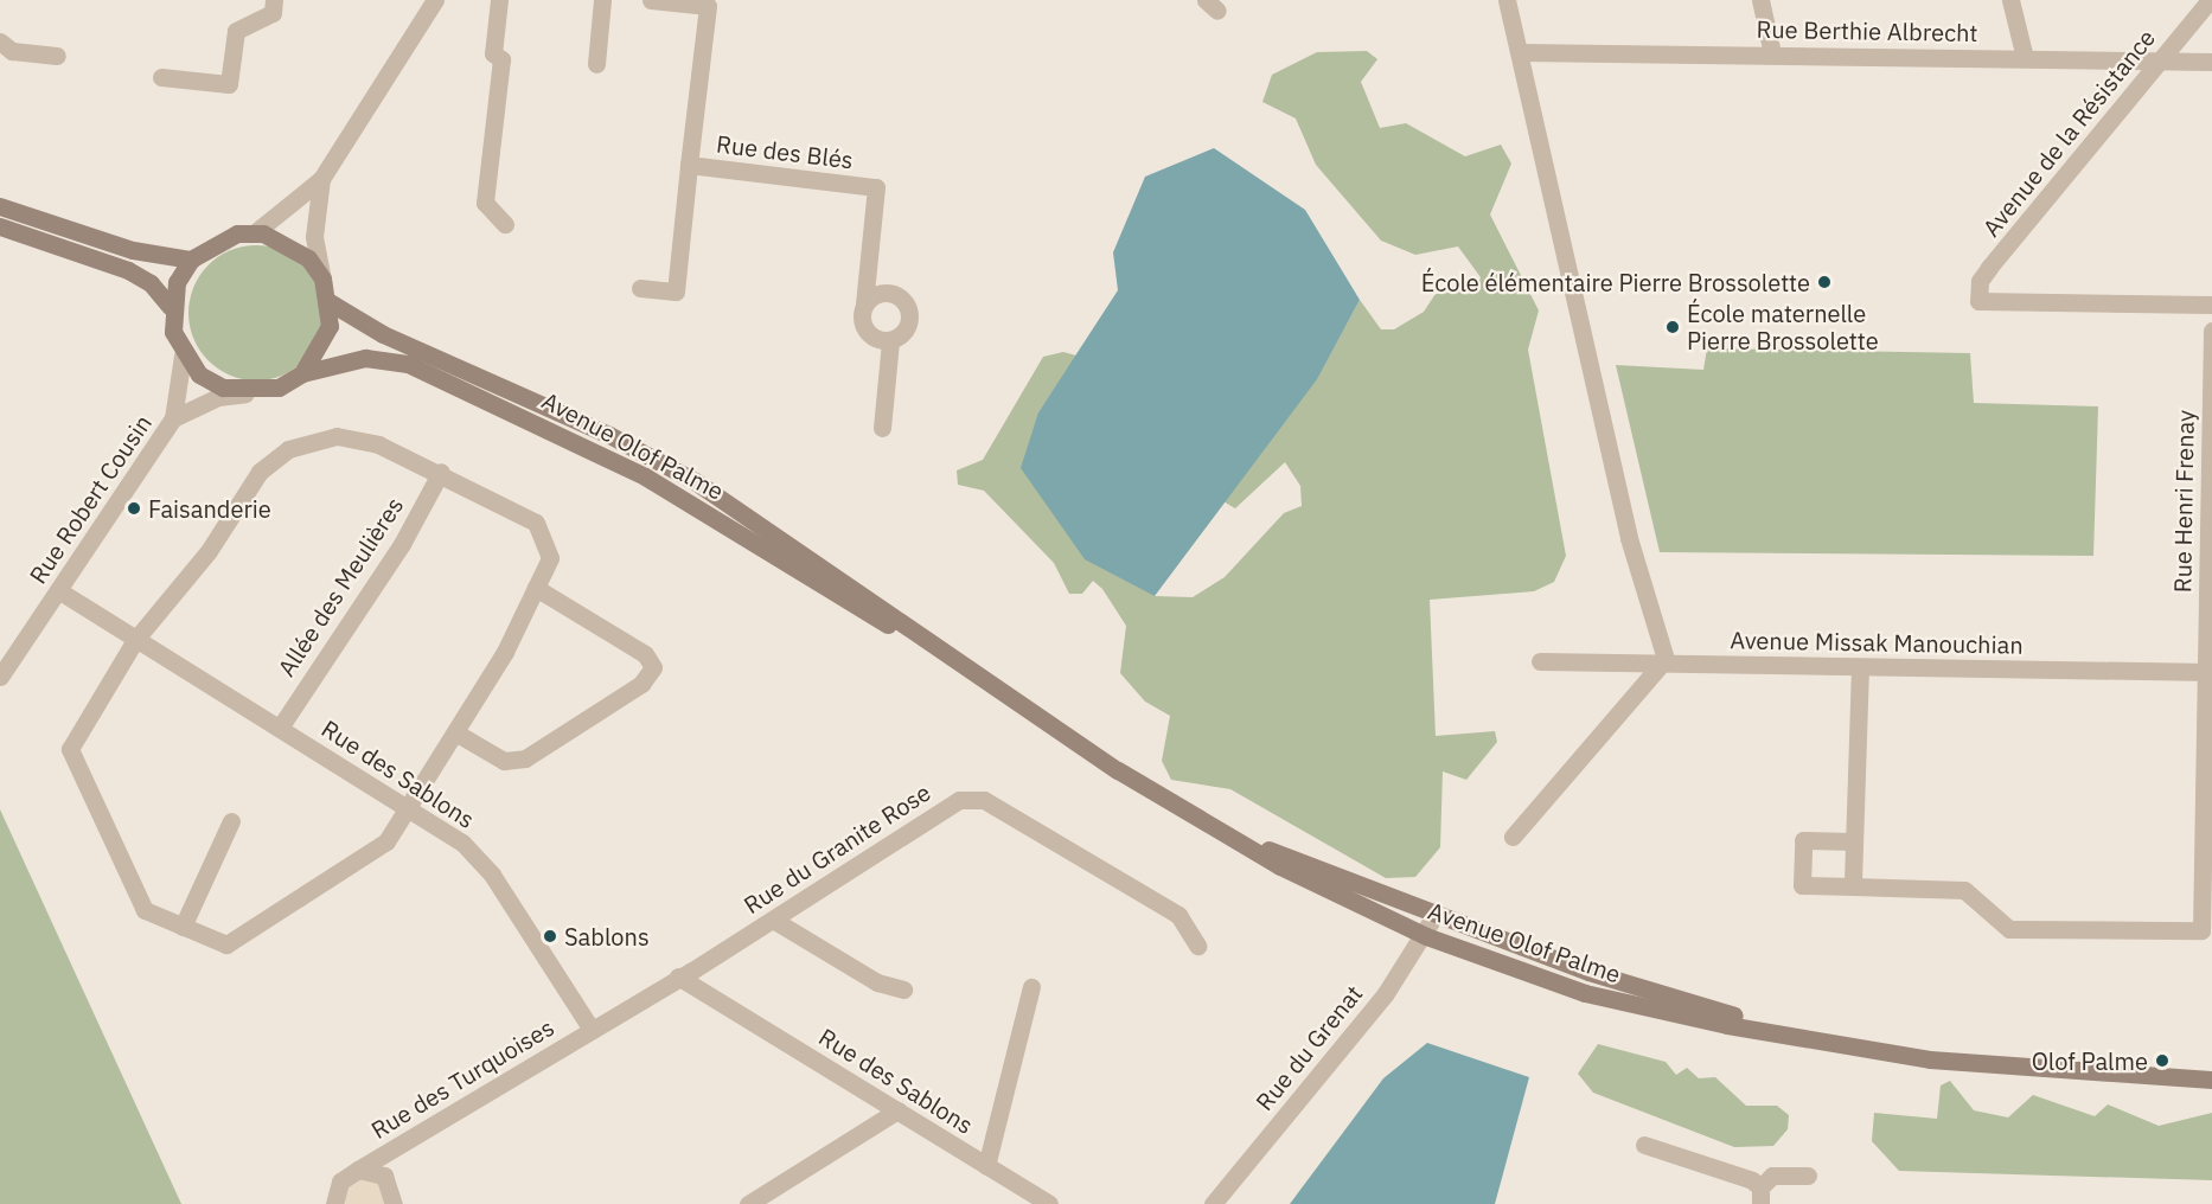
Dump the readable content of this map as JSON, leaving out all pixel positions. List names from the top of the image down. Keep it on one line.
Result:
{"streets":{"main road":["Avenue Olof Palme"],"street":["Rue Berthie Albrecht","Avenue de la Résistance","Rue des Blés","Rue Robert Cousin","Rue Henri Frenay","Allée des Meulières","Avenue Missak Manouchian","Rue des Sablons","Rue du Granite Rose","Rue du Grenat","Rue des Turquoises"]},"crossings":[["Rue Berthie Albrecht","Avenue de la Résistance"],["Avenue Olof Palme","Rue Robert Cousin"],["Avenue Olof Palme","Rue du Grenat"],["Rue Robert Cousin","Rue des Sablons"],["Rue Henri Frenay","Avenue Missak Manouchian"],["Allée des Meulières","Rue des Sablons"],["Rue des Sablons","Rue du Granite Rose"],["Rue des Sablons","Rue des Turquoises"]],"places":["École élémentaire Pierre Brossolette","École maternelle Pierre Brossolette","Faisanderie","Sablons","Olof Palme"]}
